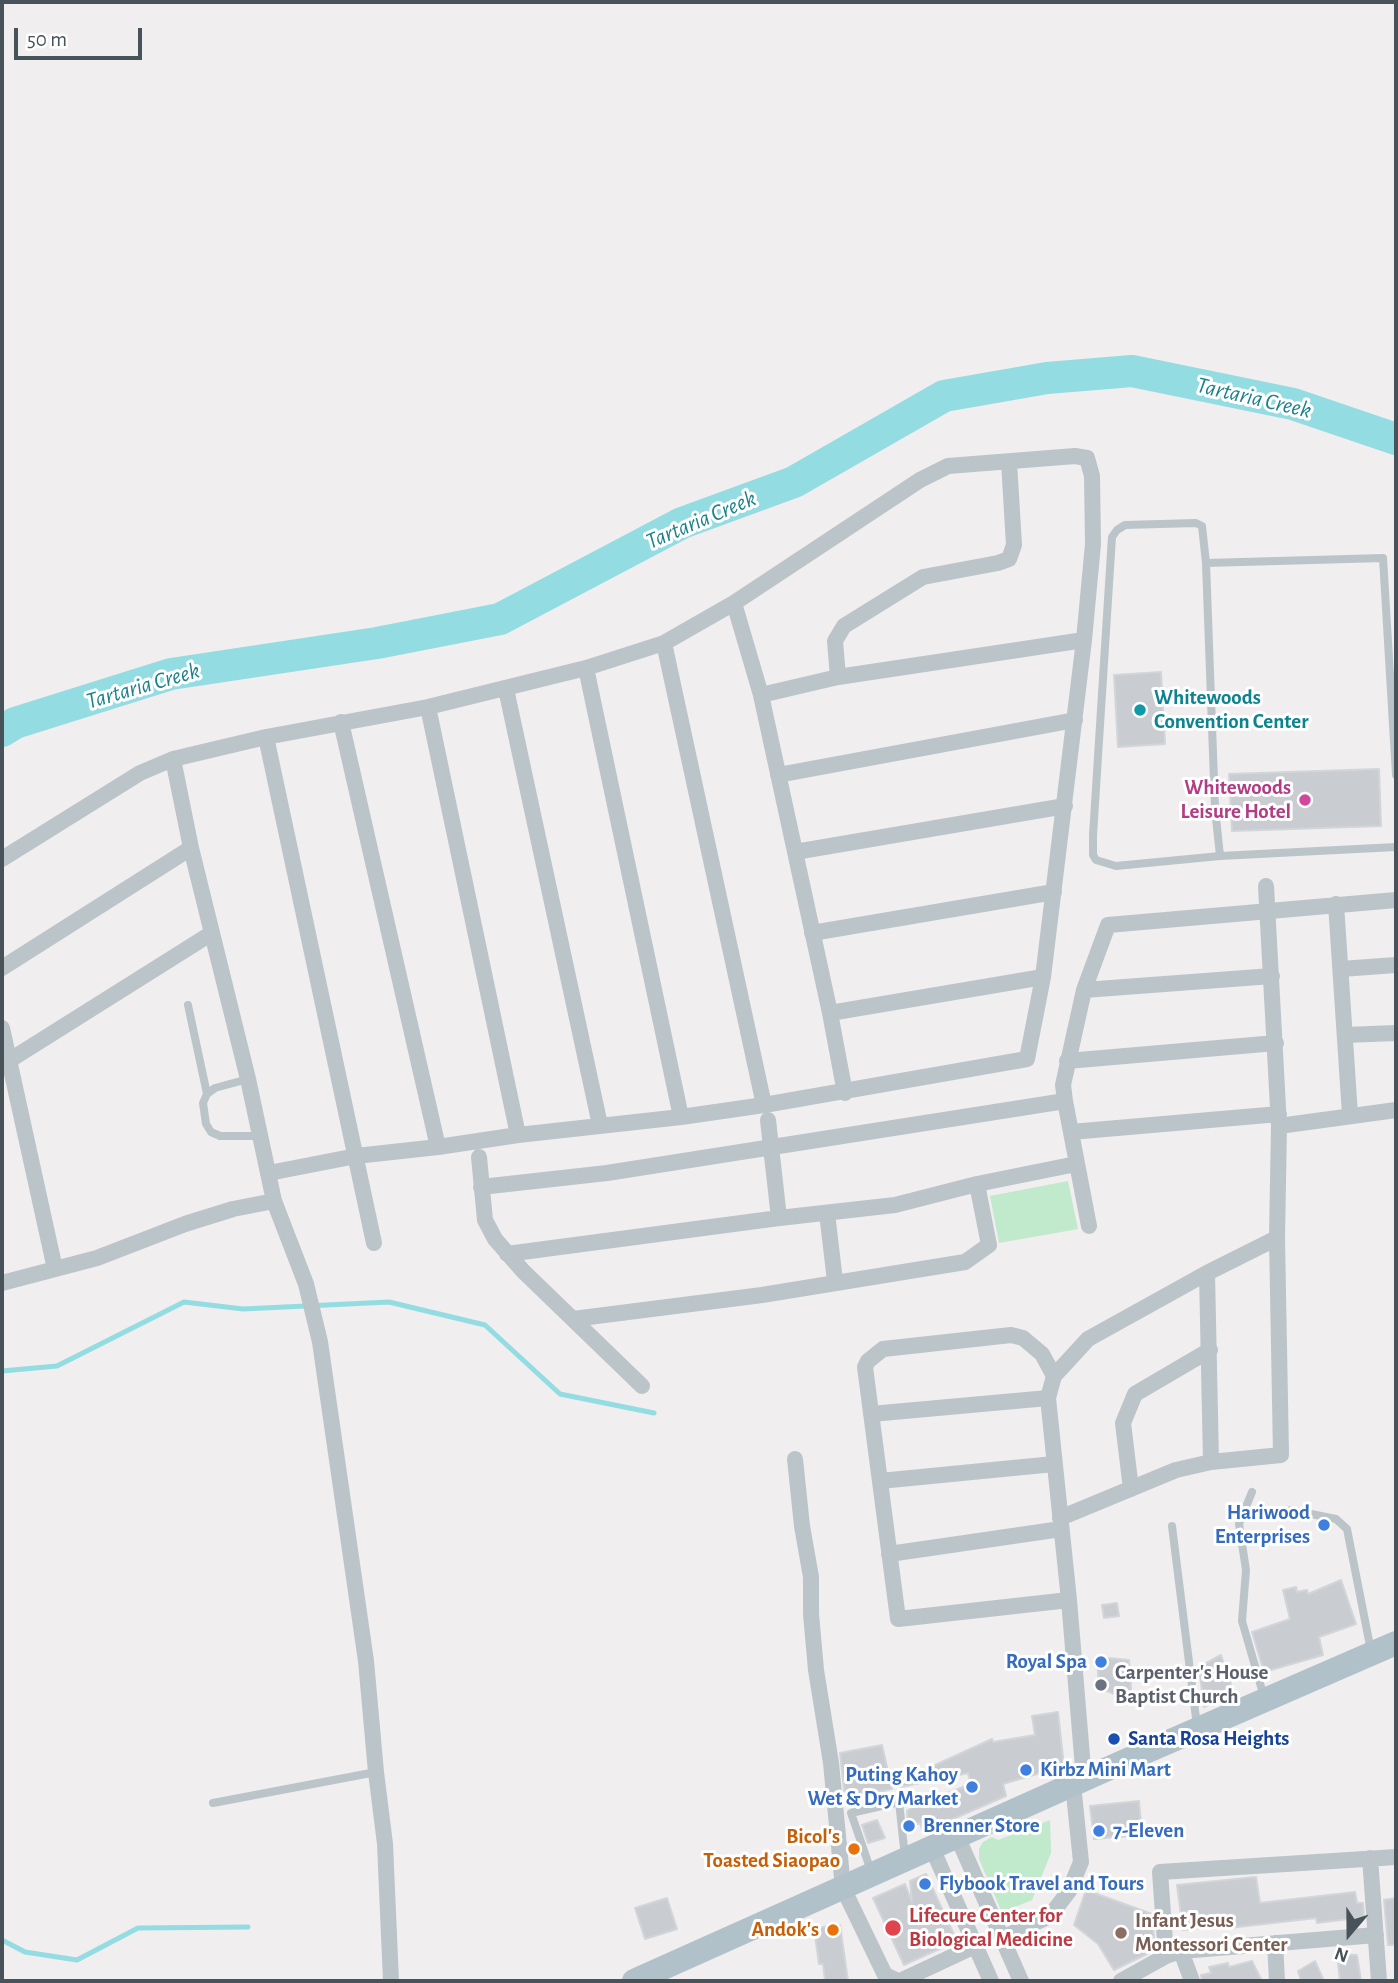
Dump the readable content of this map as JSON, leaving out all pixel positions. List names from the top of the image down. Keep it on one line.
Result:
{"water":["Tartaria Creek"],"places":["Whitewoods Convention Center","Whitewoods Leisure Hotel","Hariwood Enterprises","Royal Spa","Carpenter's House Baptist Church","Santa Rosa Heights","Kirbz Mini Mart","Puting Kahoy Wet & Dry Market","Brenner Store","7-Eleven","Bicol's Toasted Siaopao","Flybook Travel and Tours","Lifecure Center for Biological Medicine","Andok's","Infant Jesus Montessori Center"],"scale_bar":"50 m","north":"bottom"}
